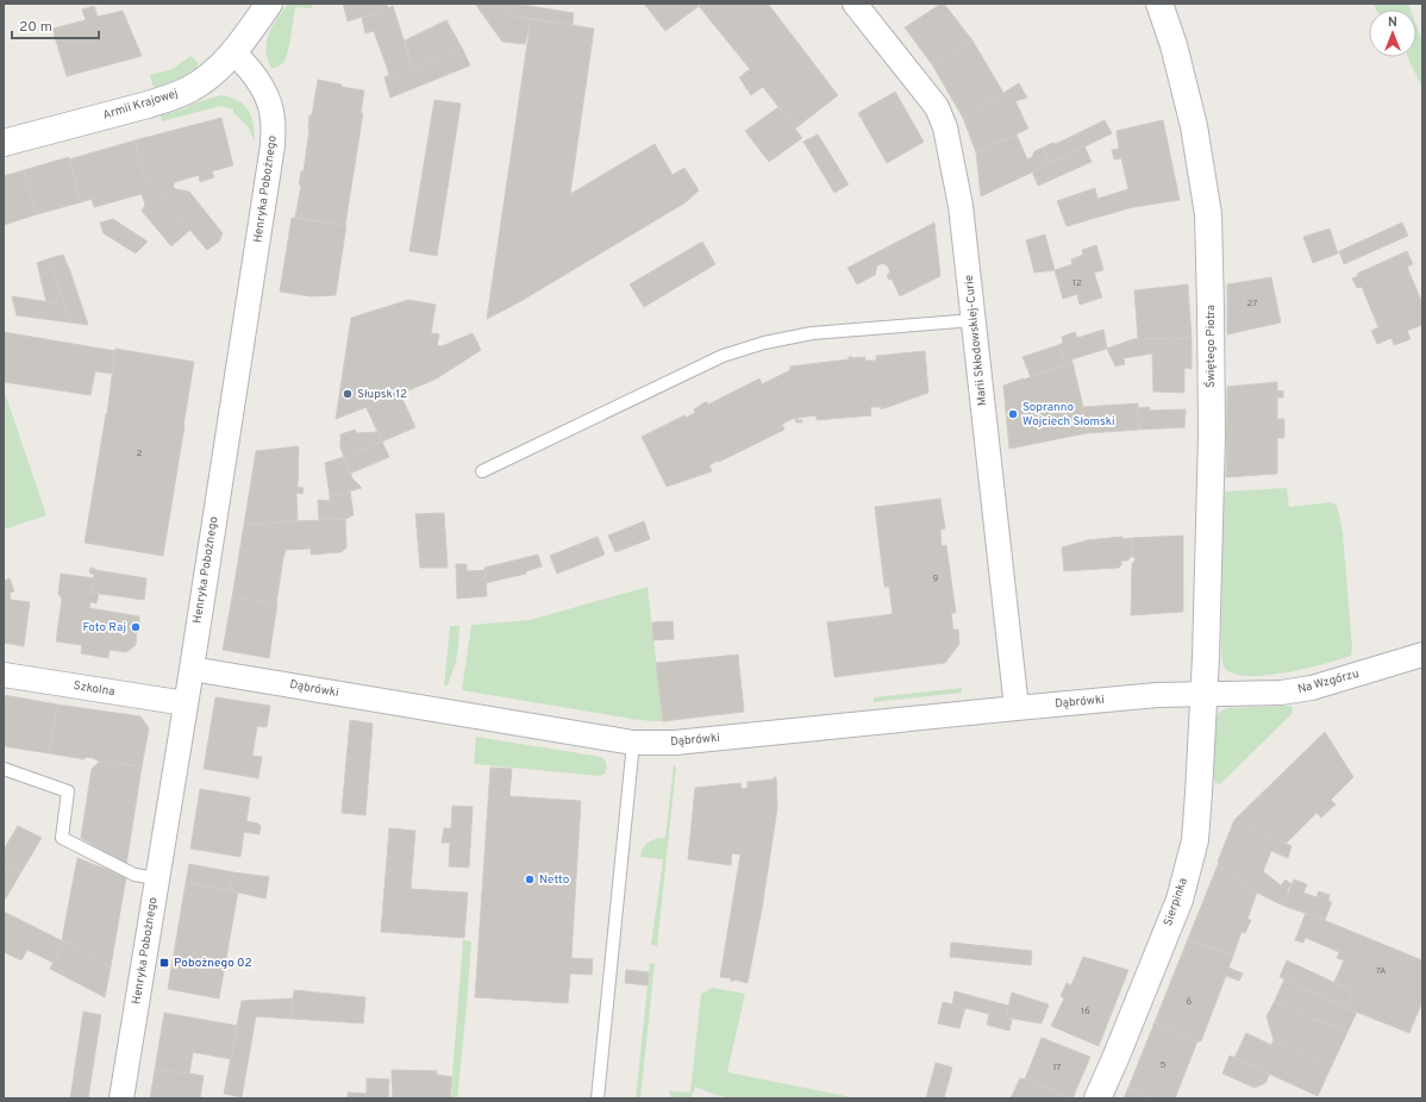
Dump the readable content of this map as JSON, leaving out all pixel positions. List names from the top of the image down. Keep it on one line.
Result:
{"streets":{"main road":["Armii Krajowej","Świętego Piotra","Sierpinka"],"street":["Henryka Pobożnego","Marii Skłodowskiej-Curie","Na Wzgórzu","Szkolna","Dąbrówki"]},"crossings":[["Armii Krajowej","Henryka Pobożnego"],["Henryka Pobożnego","Szkolna"],["Henryka Pobożnego","Dąbrówki"],["Marii Skłodowskiej-Curie","Dąbrówki"],["Świętego Piotra","Na Wzgórzu"],["Świętego Piotra","Dąbrówki"],["Świętego Piotra","Sierpinka"],["Na Wzgórzu","Dąbrówki"],["Na Wzgórzu","Sierpinka"],["Dąbrówki","Sierpinka"]],"places":{"other":["Słupsk 12","Sopranno Wojciech Słomski","Foto Raj","Netto"],"transit":["Pobożnego 02"]},"house_numbers":["12","27","2","9","7A","6","16","5","17"],"scale_bar":"20 m","north":"top"}
